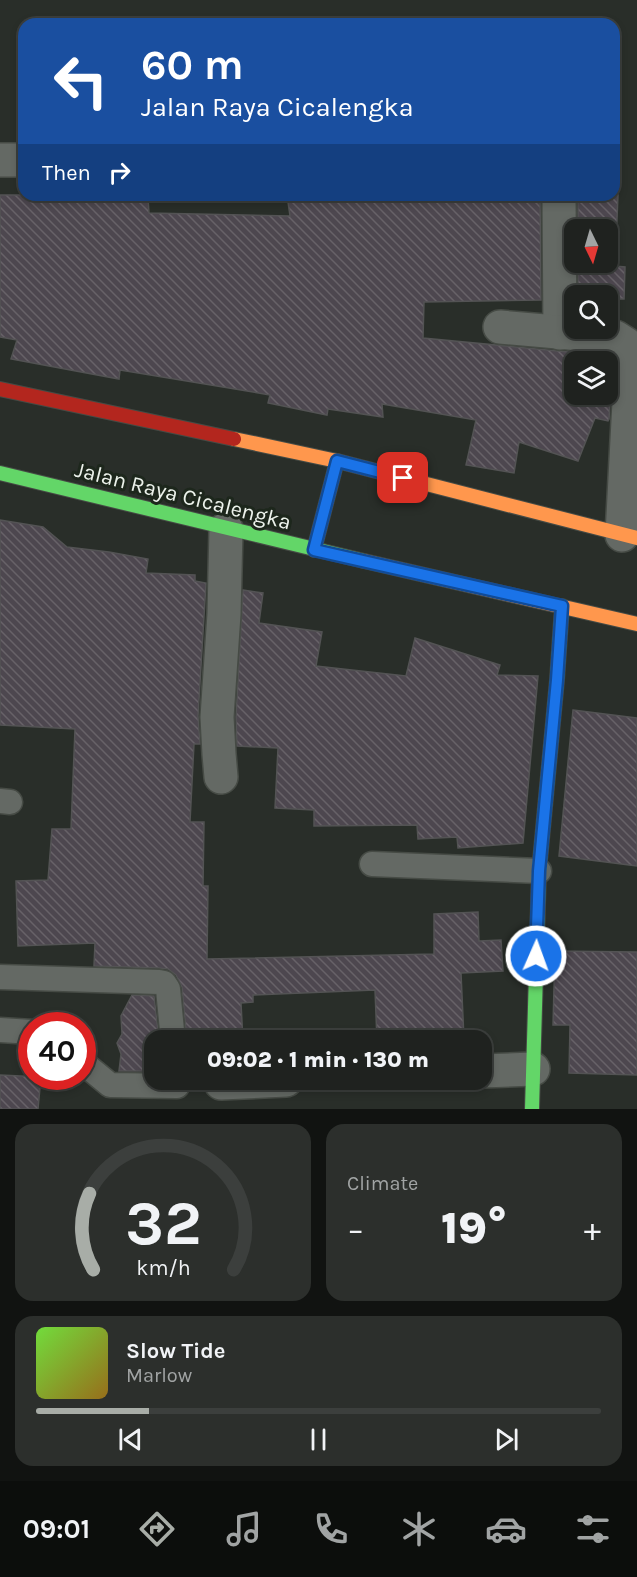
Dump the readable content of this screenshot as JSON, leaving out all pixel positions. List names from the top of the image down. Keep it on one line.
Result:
{"streets":{"main road":["Jalan Raya Cicalengka"]},"north":"bottom","page":{"turn":["60 m","Jalan Raya Cicalengka"],"then":"Then","limit":"40","trip":"09:02 · 1 min · 130 m","tile":"Climate","heat":["−","19°","+"],"song":["Slow Tide","Marlow"],"tabs":"09:01","gauge":["32","km/h"]}}
